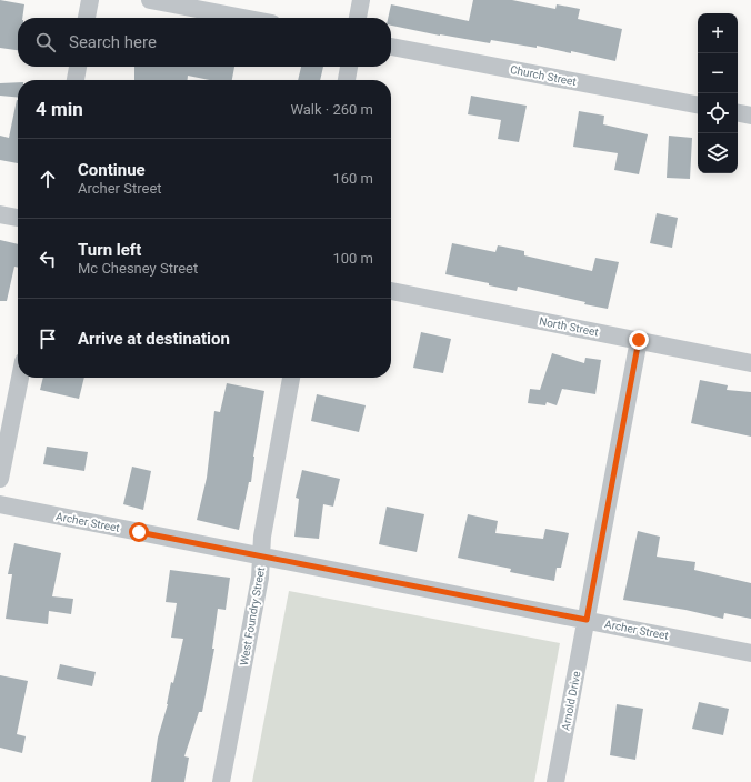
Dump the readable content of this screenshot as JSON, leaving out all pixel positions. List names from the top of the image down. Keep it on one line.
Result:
{"streets":{"street":["Church Street","North Street","Archer Street","West Foundry Street","Arnold Drive"]},"crossings":[["North Street","Arnold Drive"],["Archer Street","West Foundry Street"],["Archer Street","Arnold Drive"]],"page":{"map_buttons":["+","−"],"search":"Search here","heading":["4 min","Walk · 260 m"],"list":[["Continue","Archer Street","160 m"],["Turn left","Mc Chesney Street","100 m"],"Arrive at destination"]}}
